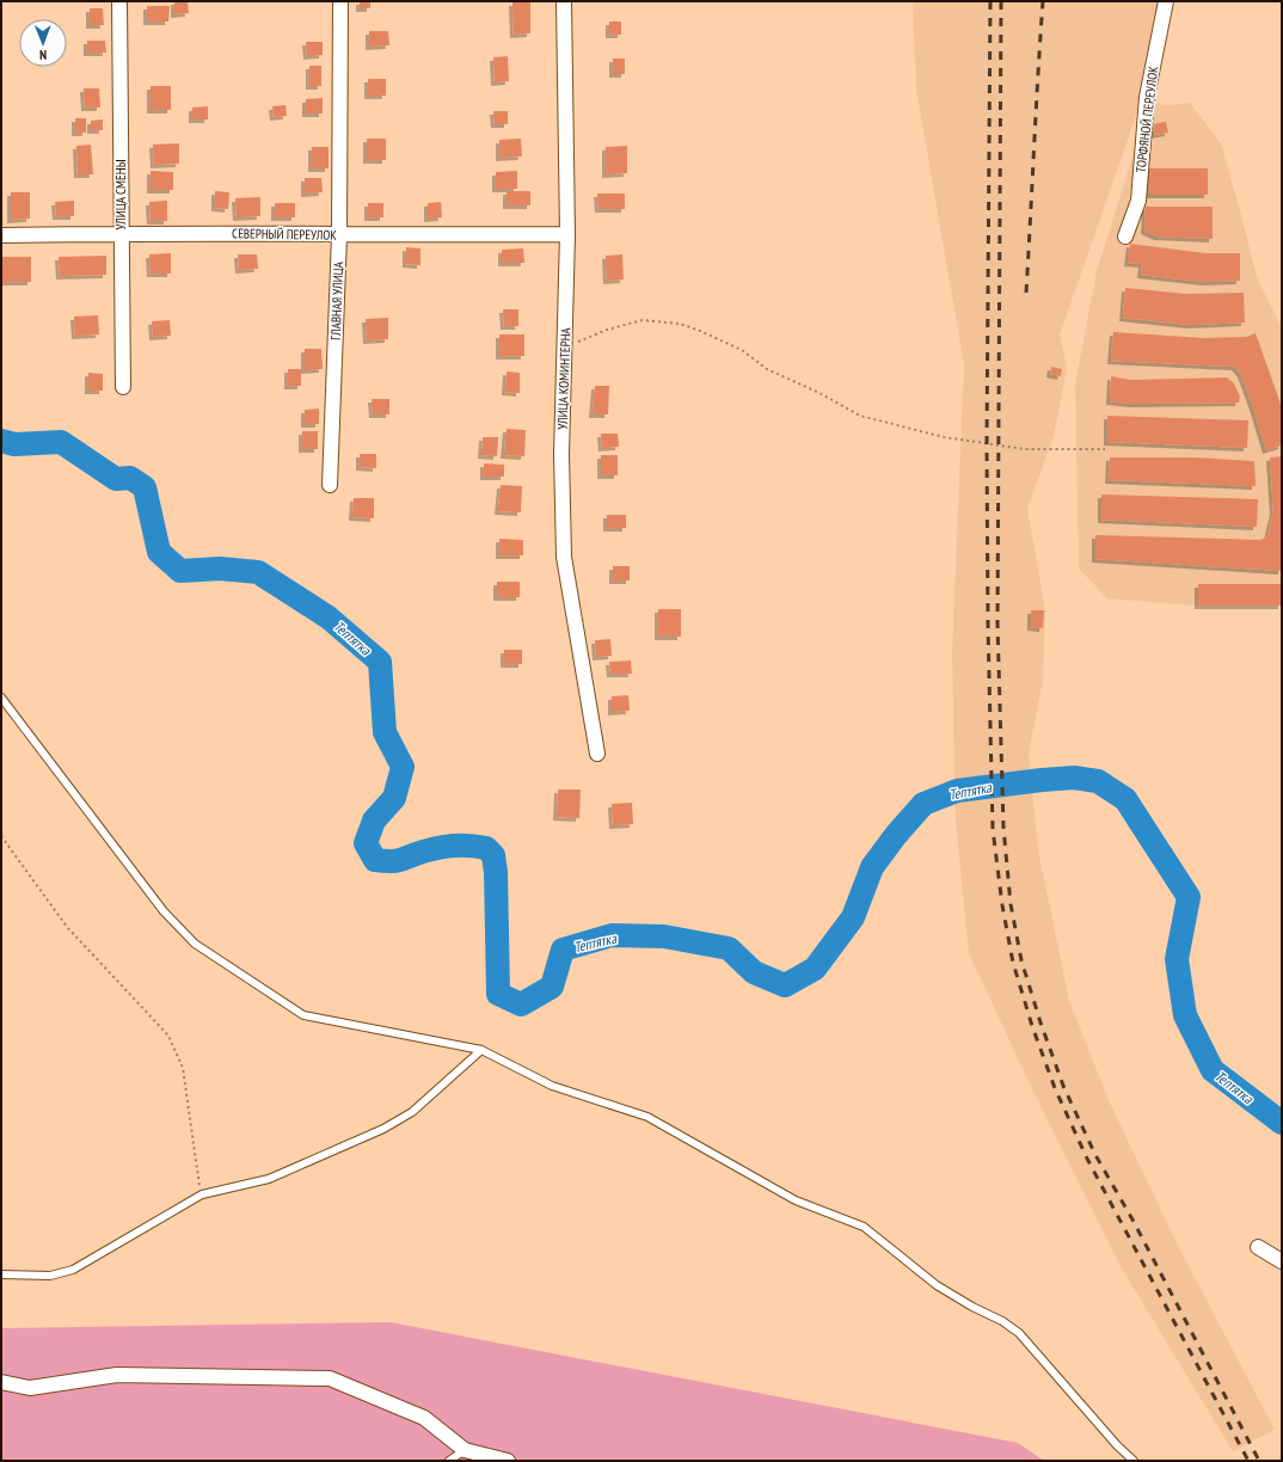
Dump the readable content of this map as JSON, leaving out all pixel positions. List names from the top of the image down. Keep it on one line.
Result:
{"streets":{"street":["ТОРФЯНОЙ ПЕРЕУЛОК","УЛИЦА СМЕНЫ","СЕВЕРНЫЙ ПЕРЕУЛОК","ГЛАВНАЯ УЛИЦА","УЛИЦА КОМИНТЕРНА"]},"crossings":[["УЛИЦА СМЕНЫ","СЕВЕРНЫЙ ПЕРЕУЛОК"],["СЕВЕРНЫЙ ПЕРЕУЛОК","ГЛАВНАЯ УЛИЦА"],["СЕВЕРНЫЙ ПЕРЕУЛОК","УЛИЦА КОМИНТЕРНА"]],"water":["Тептятка"],"north":"bottom"}
